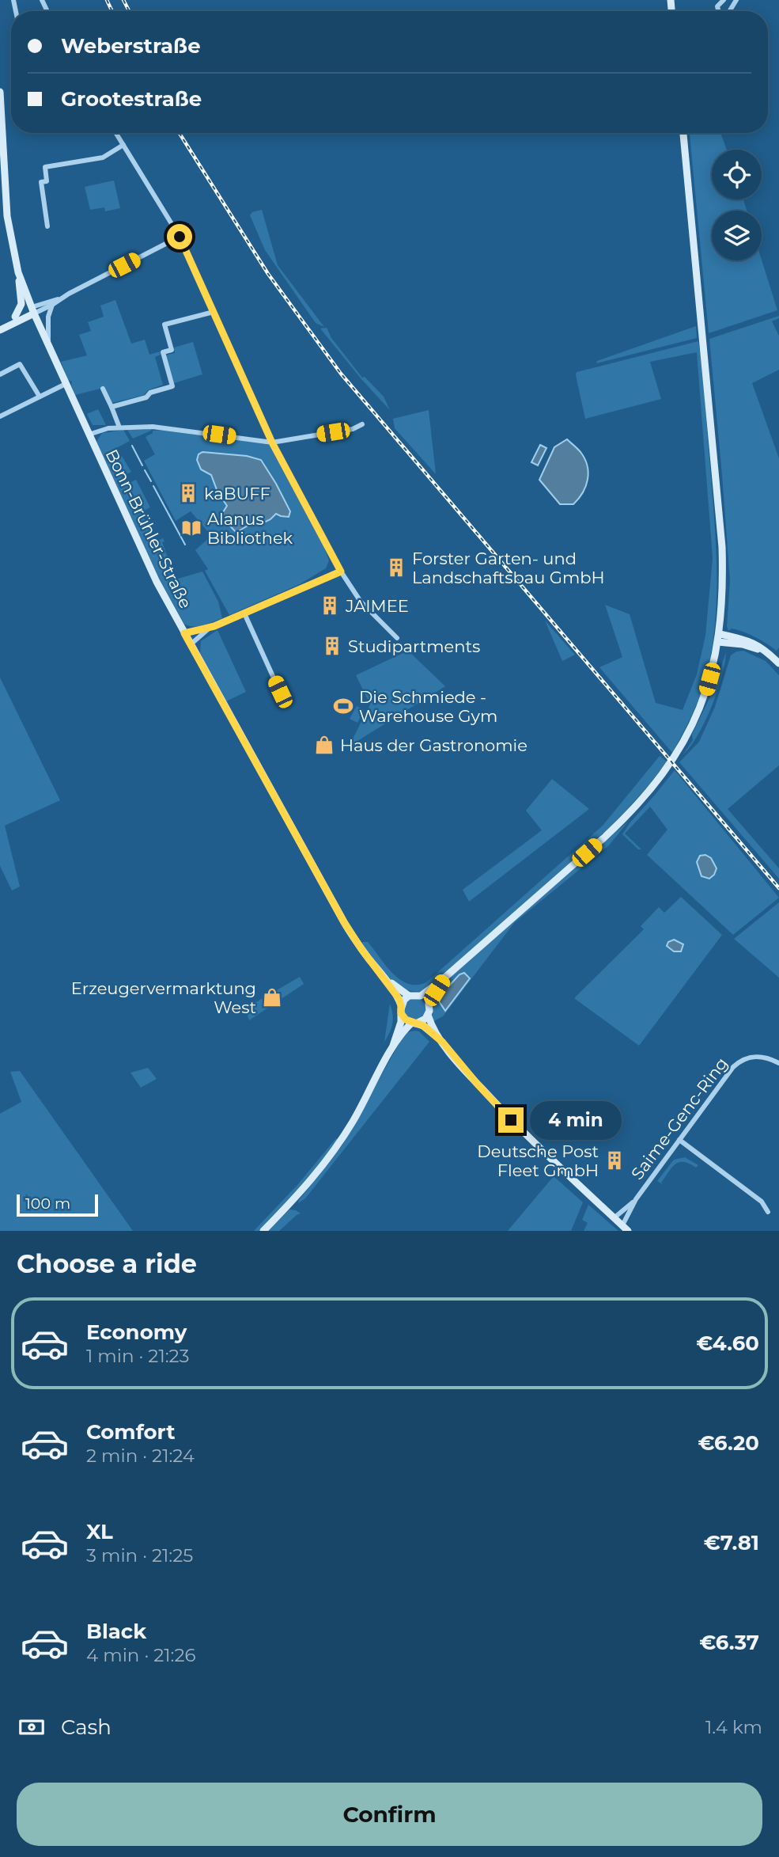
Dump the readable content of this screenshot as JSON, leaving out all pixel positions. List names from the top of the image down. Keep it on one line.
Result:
{"streets":{"main road":["Bonn-Brühler-Straße"],"street":["Saime-Genc-Ring"]},"places":{"building":["kaBUFF","Forster Garten- und Landschaftsbau GmbH","JAIMEE","Studipartments","Deutsche Post Fleet GmbH"],"library":["Alanus Bibliothek"],"sports":["Die Schmiede - Warehouse Gym"],"shop":["Haus der Gastronomie","Erzeugervermarktung West"]},"scale_bar":"100 m","page":{"banner":["Weberstraße","Grootestraße"],"bubble":"4 min","scale":"100 m","heading":"Choose a ride","list":[{"name":"Economy","note":"1 min · 21:23","value":"€4.60"},{"name":"Comfort","note":"2 min · 21:24","value":"€6.20"},{"name":"XL","note":"3 min · 21:25","value":"€7.81"},{"name":"Black","note":"4 min · 21:26","value":"€6.37"}],"pay":["Cash","1.4 km"],"buttons":"Confirm"}}
